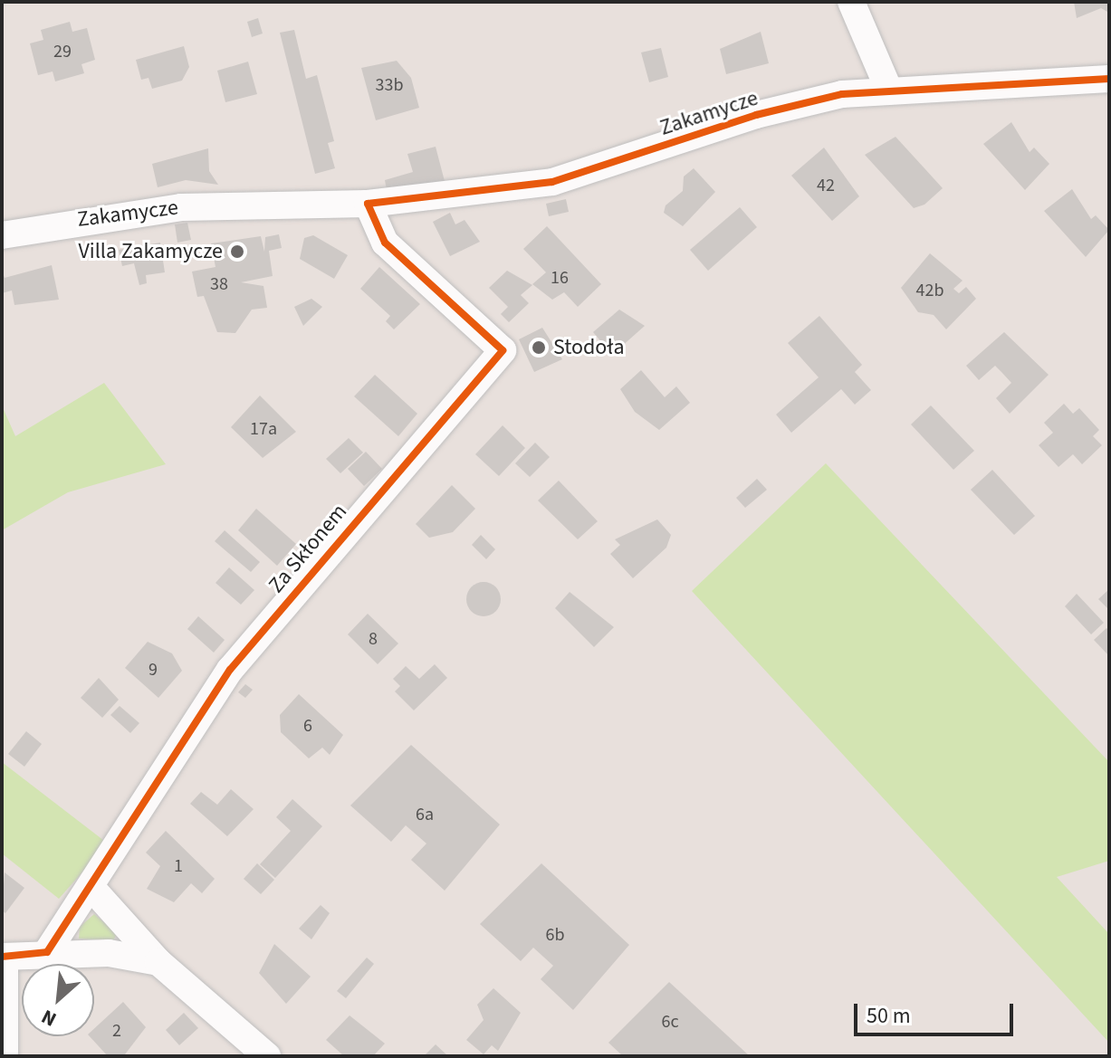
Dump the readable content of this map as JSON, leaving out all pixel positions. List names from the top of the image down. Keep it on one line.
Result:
{"streets":{"street":["Zakamycze","Za Skłonem"]},"crossings":[["Zakamycze","Za Skłonem"]],"places":["Villa Zakamycze","Stodoła"],"house_numbers":["29","33b","42","16","38","42b","17a","8","9","6","6a","1","6b","6c","2"],"scale_bar":"50 m","north":"bottom left"}
